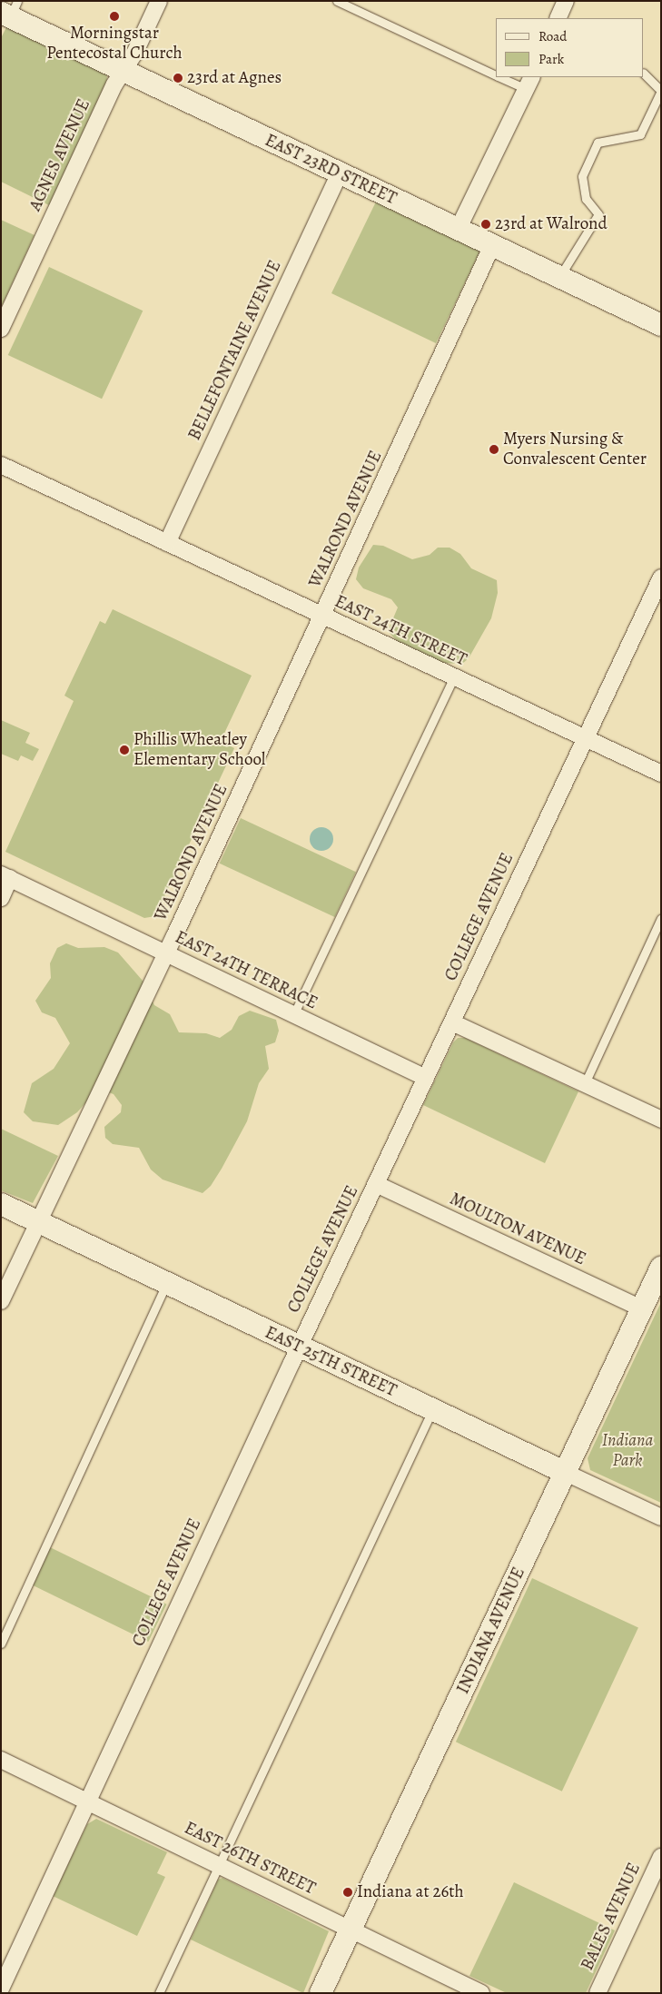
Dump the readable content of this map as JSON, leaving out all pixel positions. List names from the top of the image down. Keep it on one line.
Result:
{"streets":{"street":["AGNES AVENUE","EAST 23RD STREET","BELLEFONTAINE AVENUE","WALROND AVENUE","EAST 24TH STREET","COLLEGE AVENUE","EAST 24TH TERRACE","MOULTON AVENUE","EAST 25TH STREET","INDIANA AVENUE","EAST 26TH STREET","BALES AVENUE"]},"crossings":[["AGNES AVENUE","EAST 23RD STREET"],["EAST 23RD STREET","BELLEFONTAINE AVENUE"],["EAST 23RD STREET","WALROND AVENUE"],["BELLEFONTAINE AVENUE","EAST 24TH STREET"],["WALROND AVENUE","EAST 24TH STREET"],["WALROND AVENUE","EAST 24TH TERRACE"],["WALROND AVENUE","EAST 25TH STREET"],["EAST 24TH STREET","COLLEGE AVENUE"],["COLLEGE AVENUE","EAST 24TH TERRACE"],["COLLEGE AVENUE","MOULTON AVENUE"],["COLLEGE AVENUE","EAST 25TH STREET"],["COLLEGE AVENUE","EAST 26TH STREET"],["MOULTON AVENUE","INDIANA AVENUE"],["EAST 25TH STREET","INDIANA AVENUE"],["INDIANA AVENUE","EAST 26TH STREET"]],"parks":["Indiana Park"],"places":["Morningstar Pentecostal Church","23rd at Agnes","23rd at Walrond","Myers Nursing & Convalescent Center","Phillis Wheatley Elementary School","Indiana at 26th"],"legend":["Road","Park"]}
